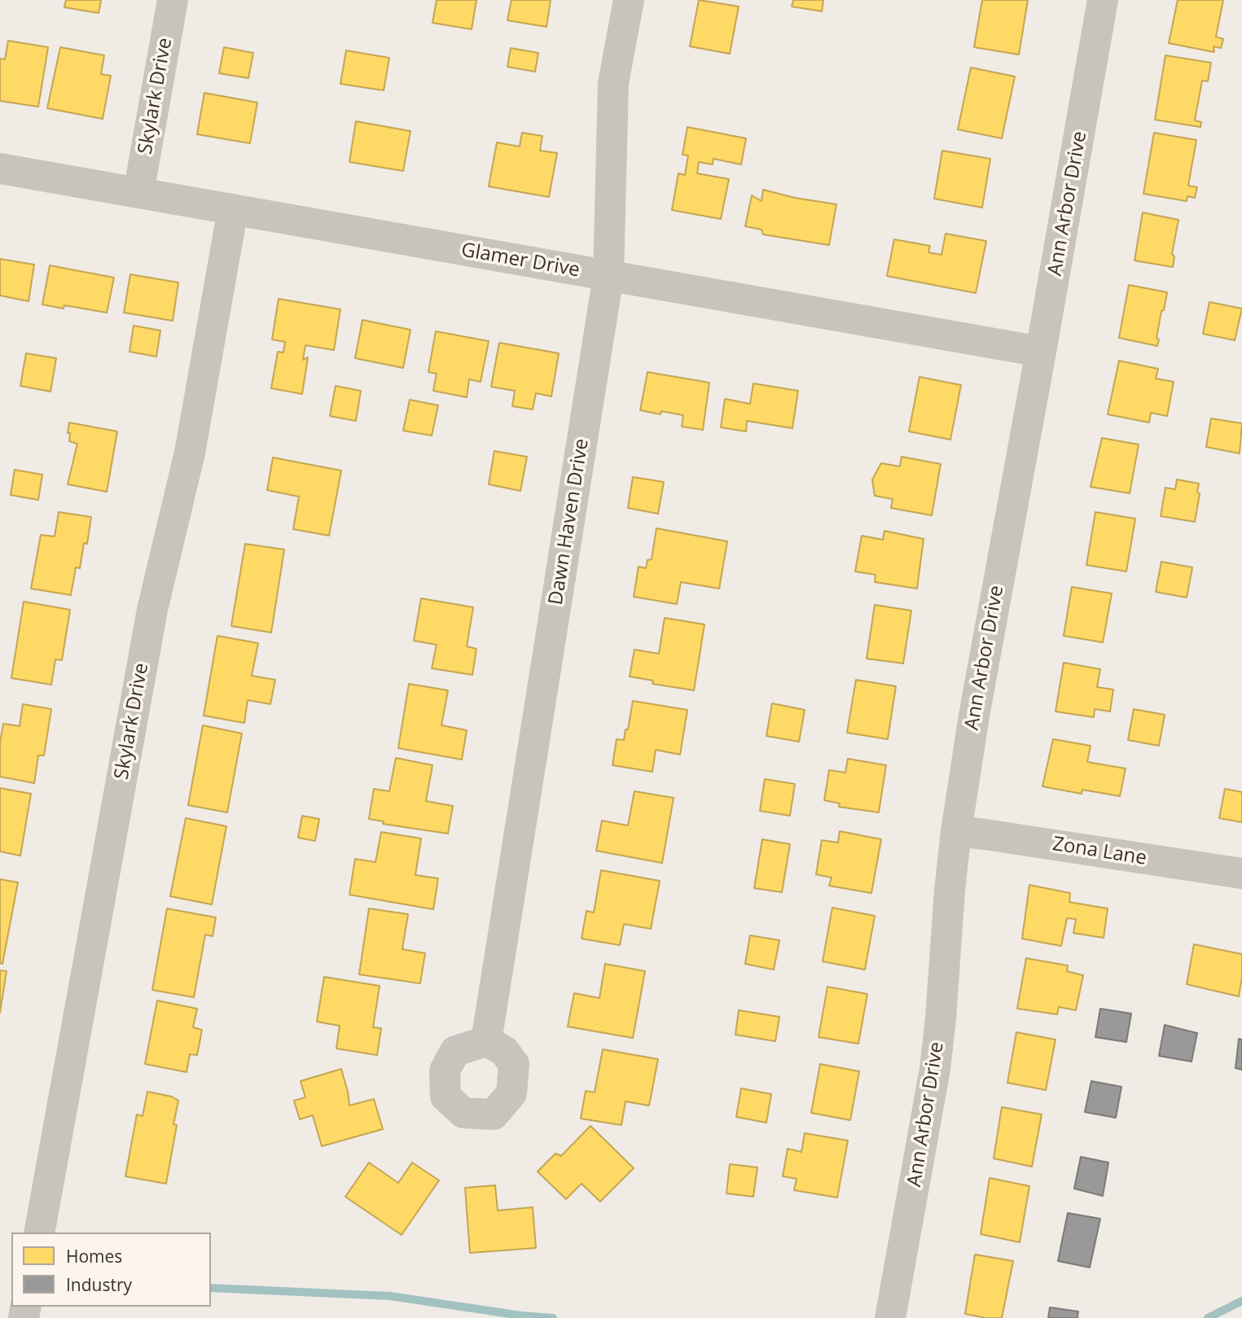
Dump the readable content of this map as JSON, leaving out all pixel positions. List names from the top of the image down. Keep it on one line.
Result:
{"streets":{"street":["Skylark Drive","Ann Arbor Drive","Glamer Drive","Dawn Haven Drive","Zona Lane"]},"crossings":[["Skylark Drive","Glamer Drive"],["Ann Arbor Drive","Glamer Drive"],["Ann Arbor Drive","Zona Lane"],["Glamer Drive","Dawn Haven Drive"]],"legend":["Homes","Industry"]}
